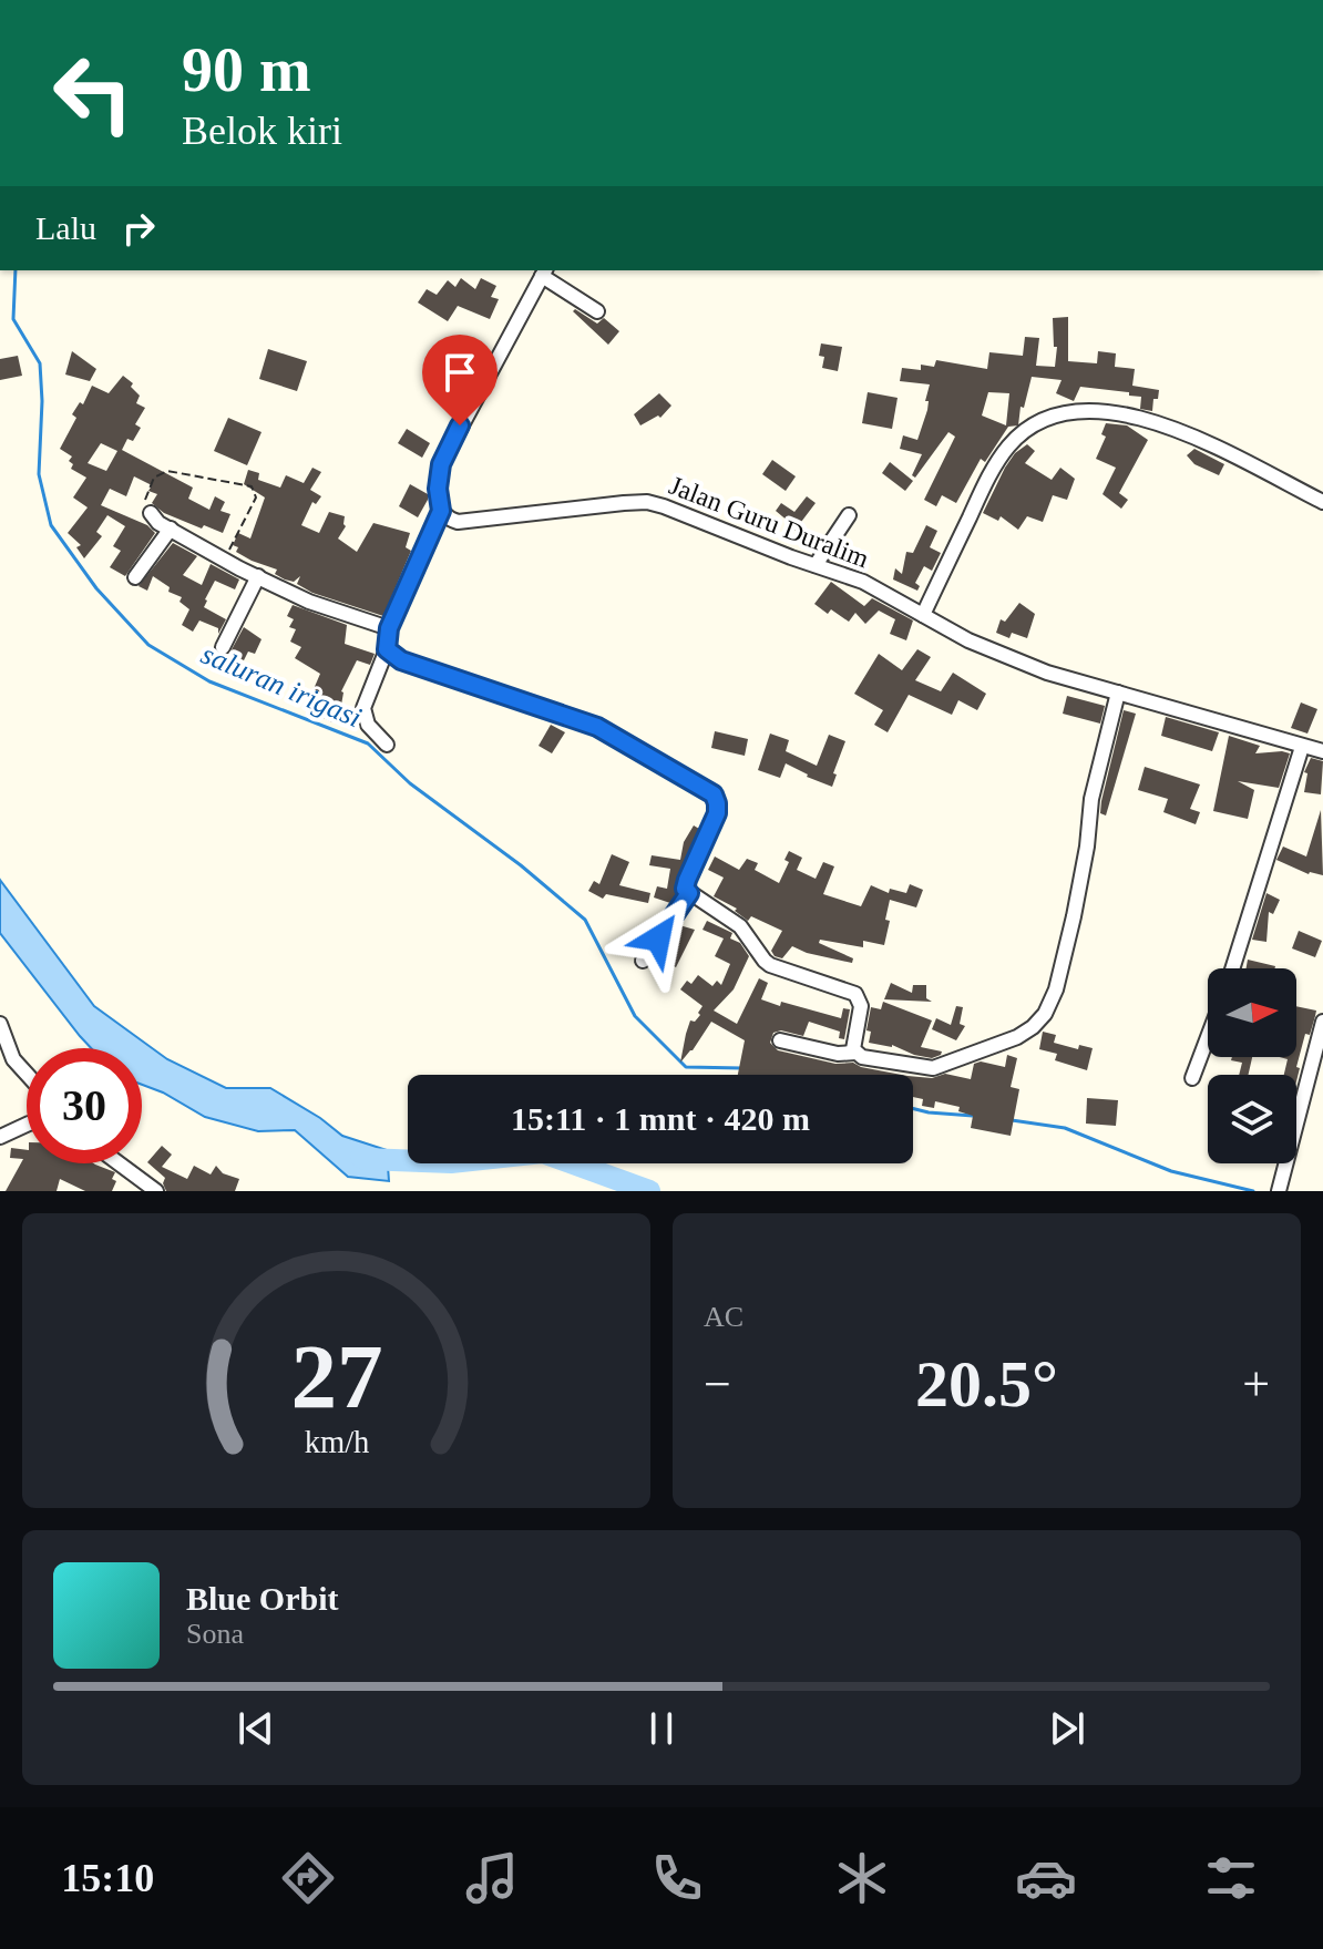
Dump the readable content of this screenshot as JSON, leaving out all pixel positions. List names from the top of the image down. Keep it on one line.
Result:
{"streets":{"street":["Jalan Guru Duralim"]},"water":["saluran irigasi"],"north":"right","page":{"turn":["90 m","Belok kiri"],"then":"Lalu","limit":"30","trip":"15:11 · 1 mnt · 420 m","tile":"AC","heat":["−","20.5°","+"],"song":["Blue Orbit","Sona"],"tabs":"15:10","gauge":["27","km/h"]}}
